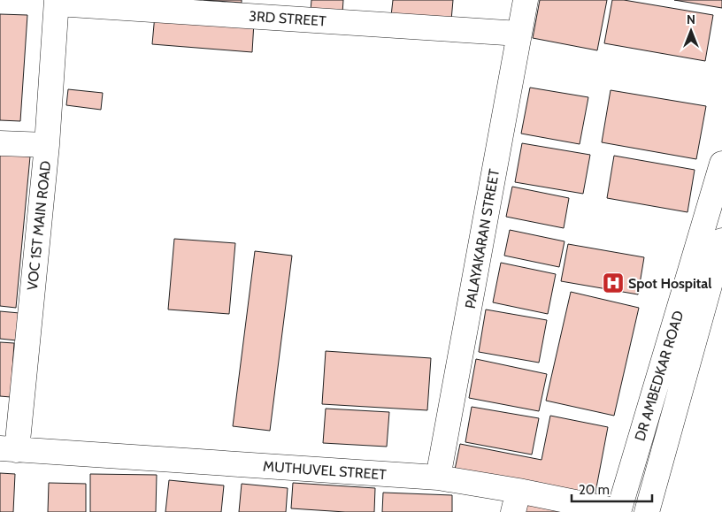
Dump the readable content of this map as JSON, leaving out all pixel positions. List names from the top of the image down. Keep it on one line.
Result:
{"streets":{"street":["3RD STREET","VOC 1ST MAIN ROAD","PALAYAKARAN STREET","DR AMBEDKAR ROAD","MUTHUVEL STREET"]},"crossings":[["3RD STREET","VOC 1ST MAIN ROAD"],["3RD STREET","PALAYAKARAN STREET"],["VOC 1ST MAIN ROAD","MUTHUVEL STREET"],["PALAYAKARAN STREET","MUTHUVEL STREET"],["DR AMBEDKAR ROAD","MUTHUVEL STREET"]],"places":{"hospital":["Spot Hospital"]},"scale_bar":"20 m","north":"top"}
